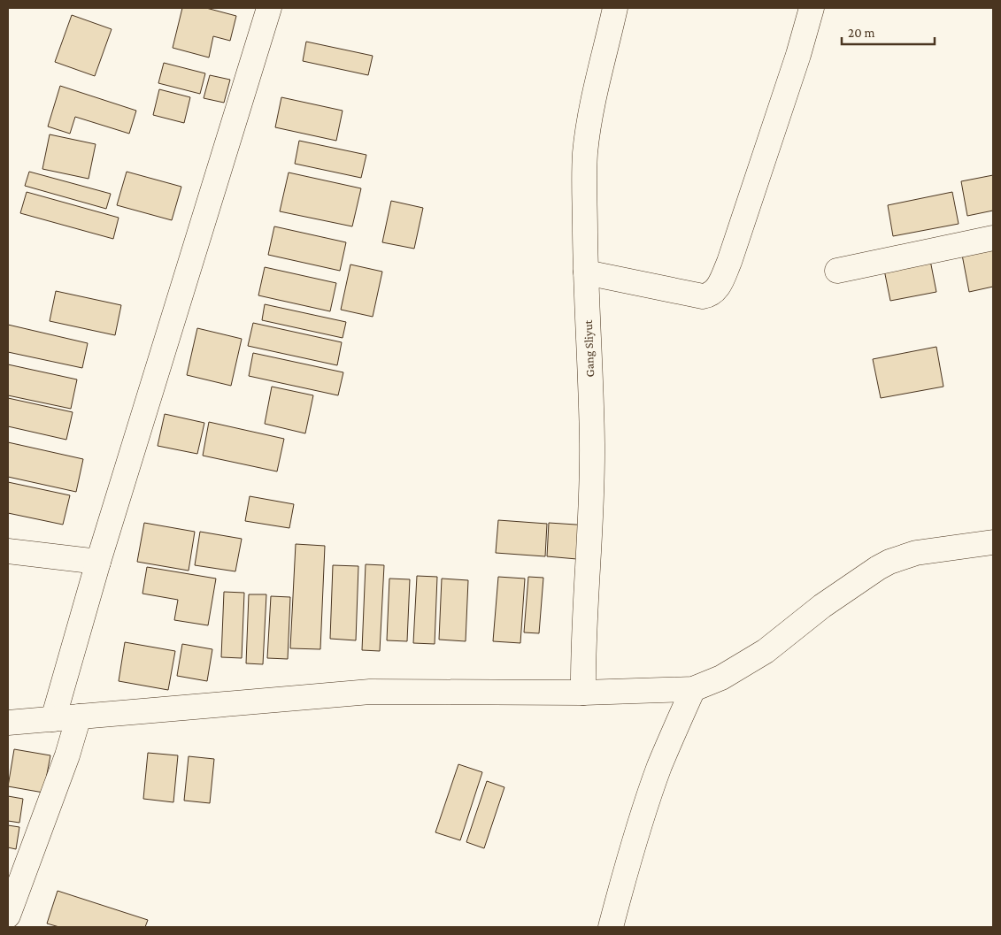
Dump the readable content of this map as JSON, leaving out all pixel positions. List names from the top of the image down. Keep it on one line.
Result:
{"streets":{"street":["Gang Sliyut"]},"scale_bar":"20 m"}
